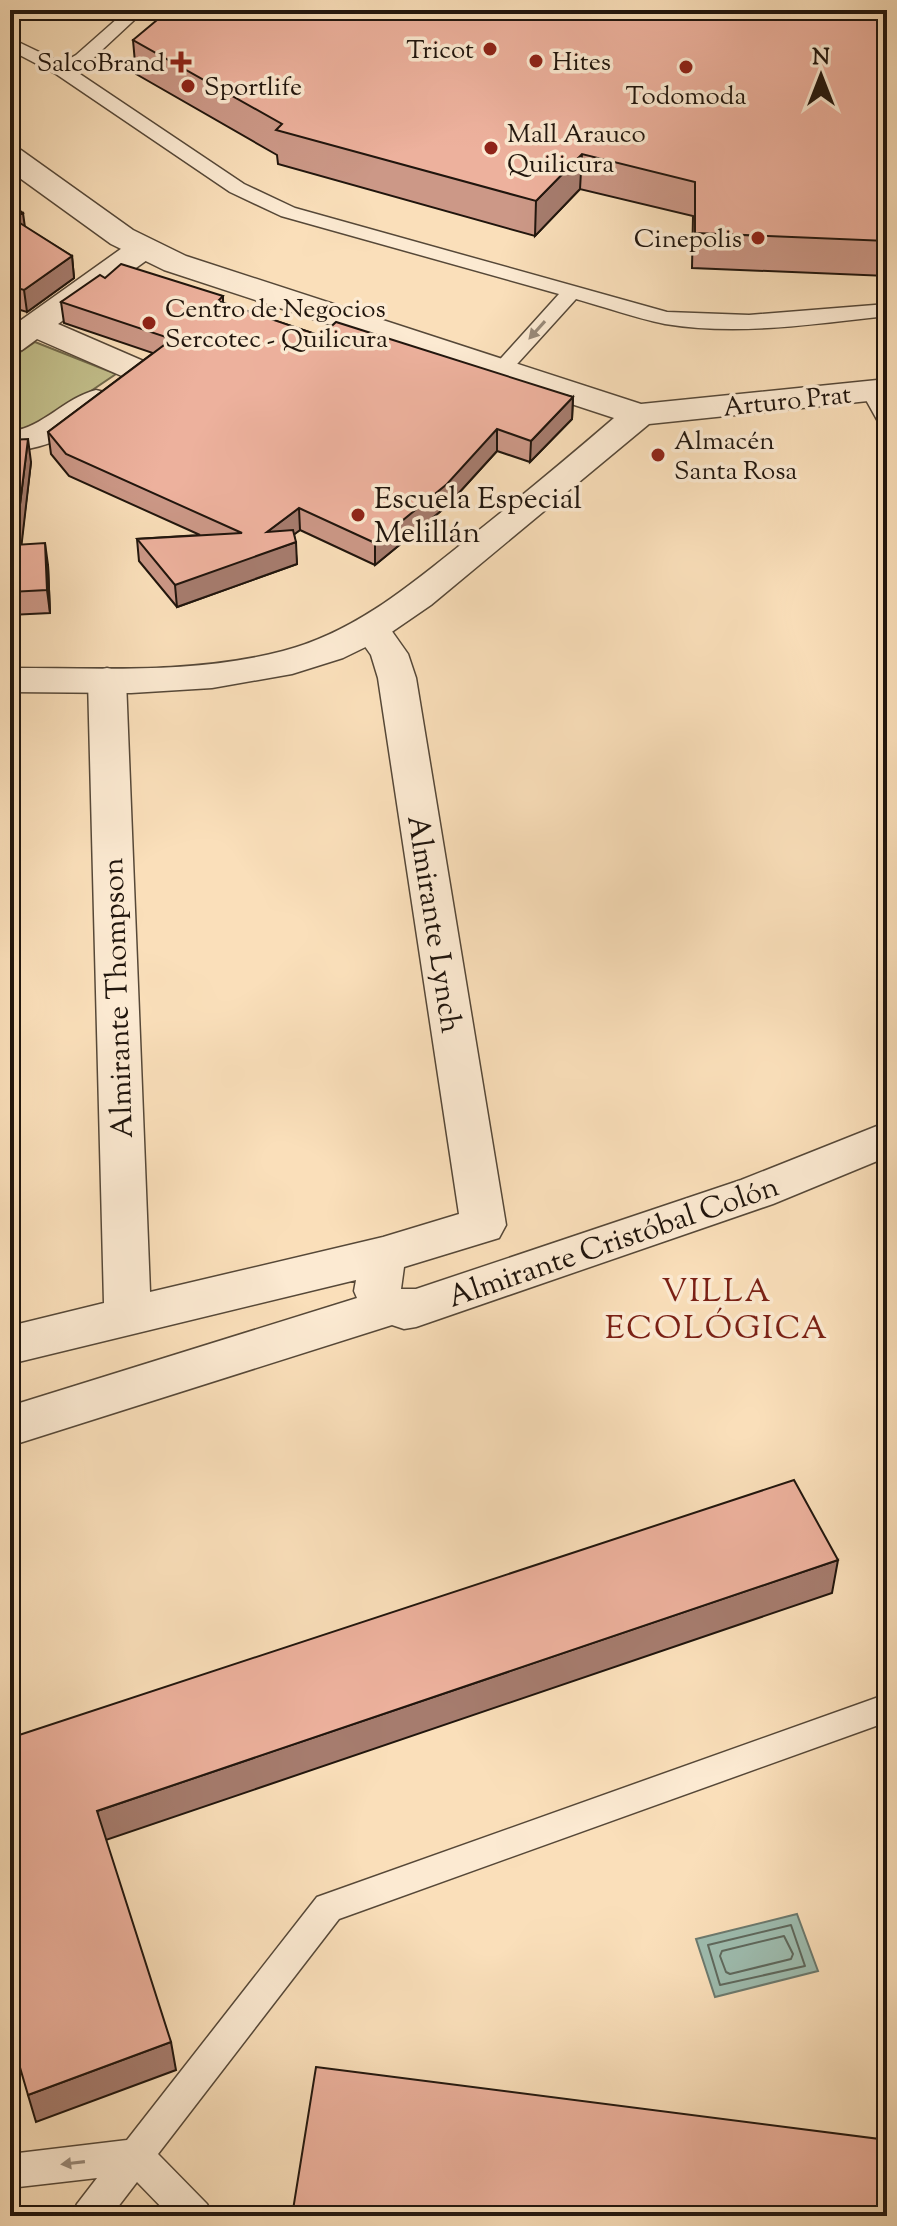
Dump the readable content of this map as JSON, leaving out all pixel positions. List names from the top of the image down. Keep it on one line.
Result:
{"streets":{"street":["Arturo Prat","Almirante Lynch","Almirante Thompson","Almirante Cristóbal Colón"]},"crossings":[["Almirante Lynch","Almirante Cristóbal Colón"],["Almirante Thompson","Almirante Cristóbal Colón"]],"districts":["VILLA ECOLÓGICA"],"places":{"other":["Tricot","Hites","Todomoda","Sportlife","Mall Arauco Quilicura","Cinepolis","Centro de Negocios Sercotec - Quilicura","Almacén Santa Rosa","Escuela Especial Melillán"],"health":["SalcoBrand"]},"north":"top"}
